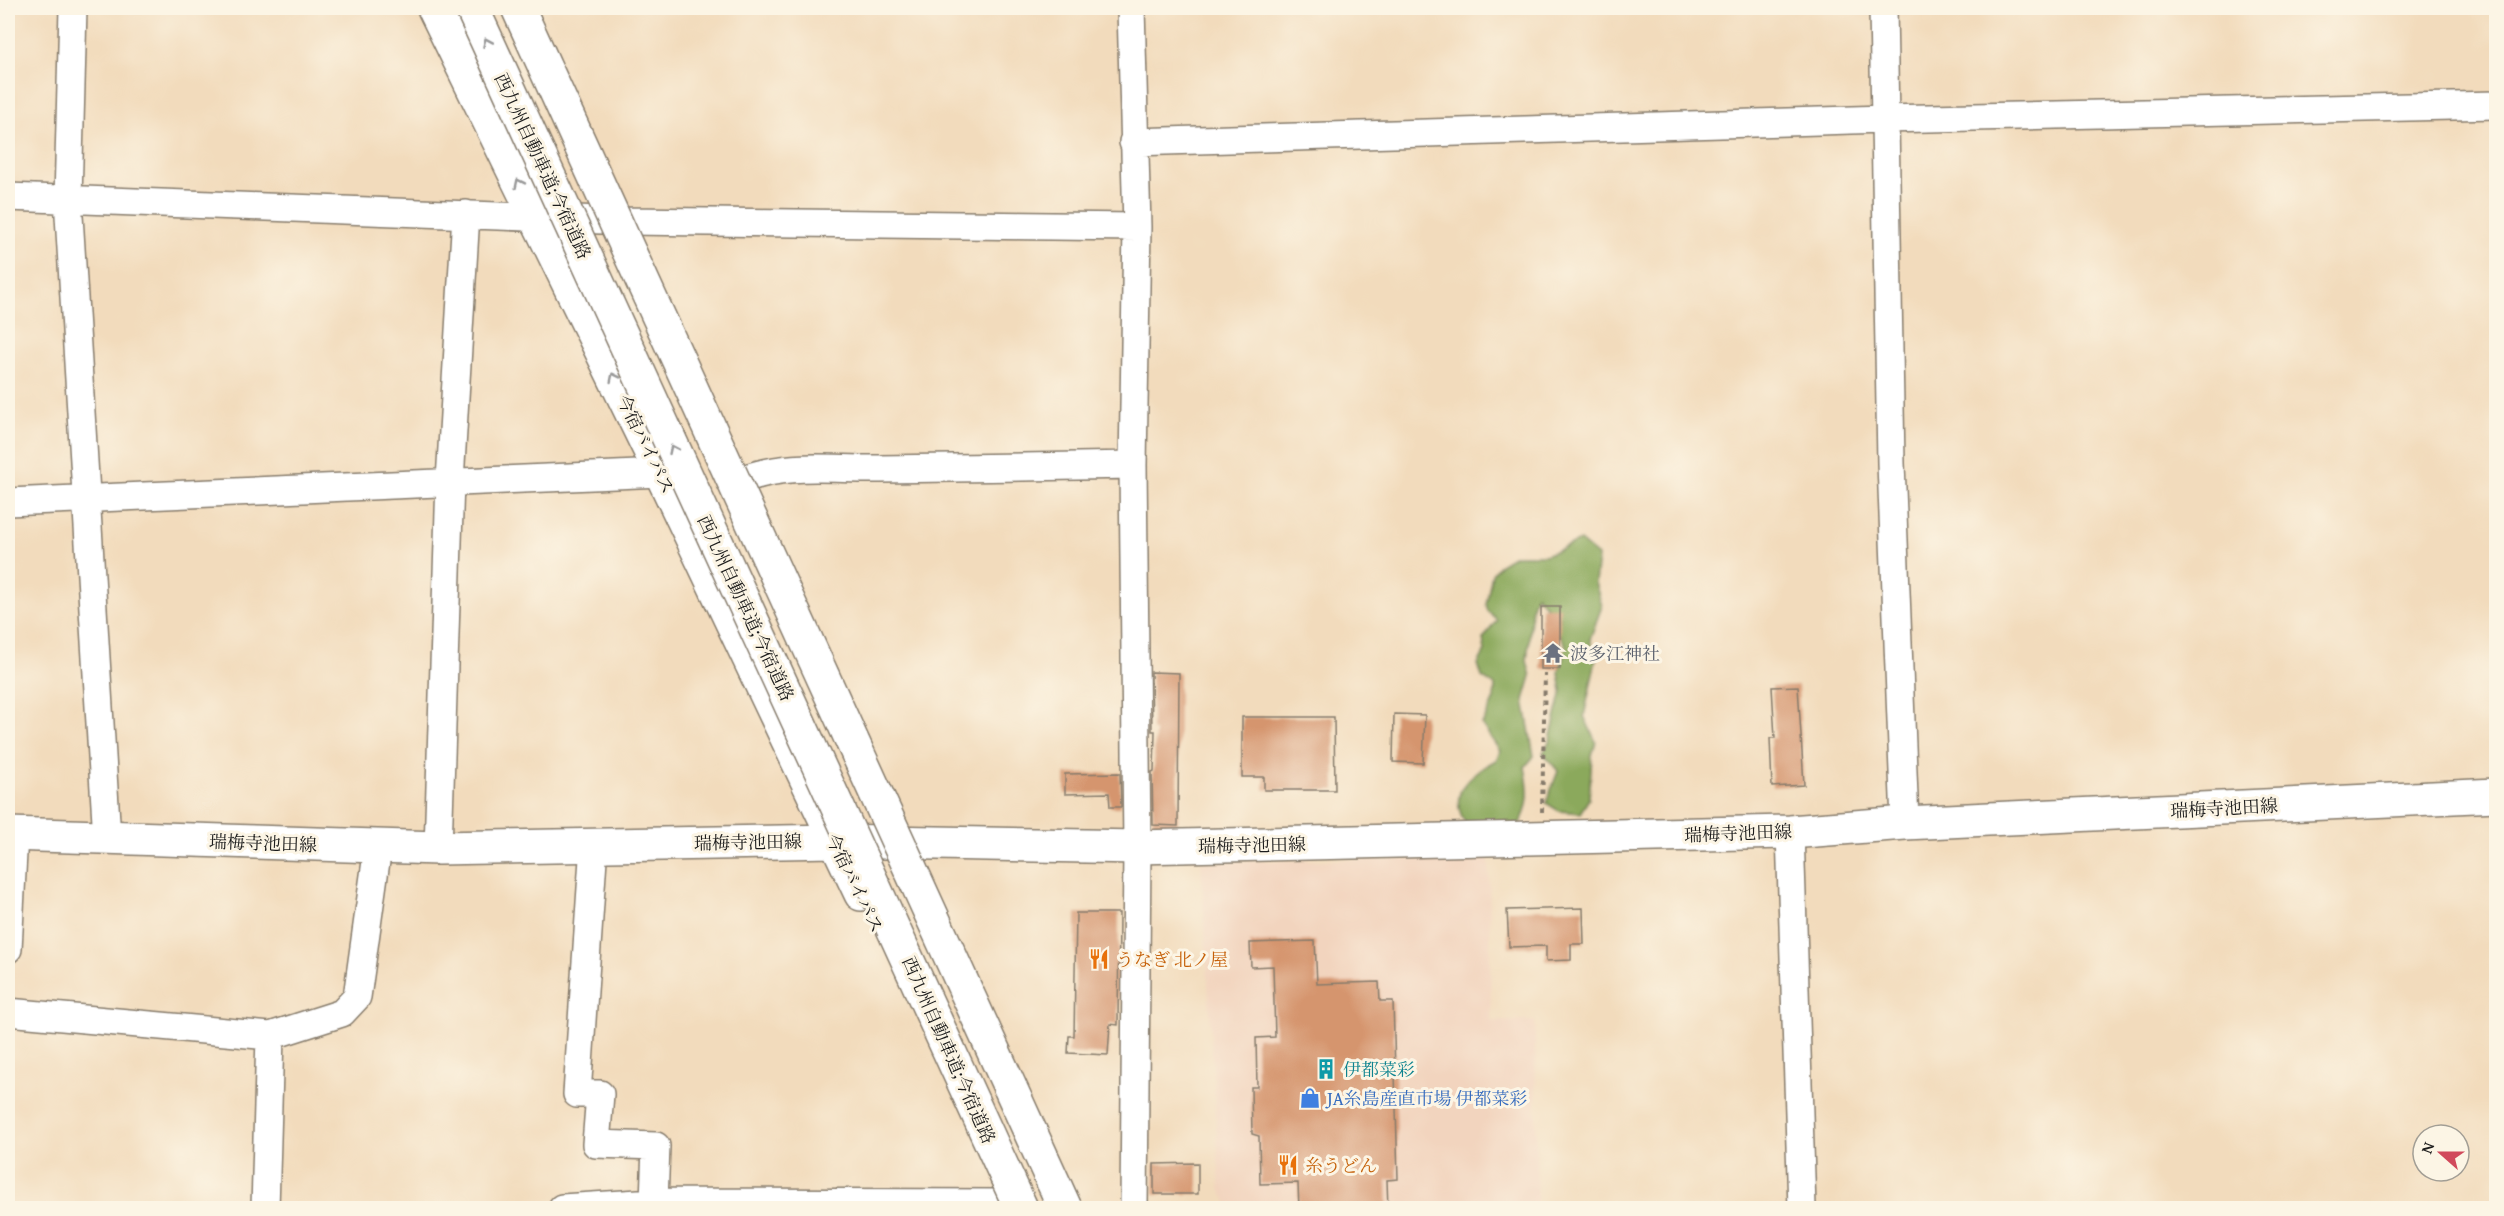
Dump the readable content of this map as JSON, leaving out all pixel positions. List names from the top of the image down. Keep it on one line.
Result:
{"streets":{"main road":["西九州自動車道;今宿道路","今宿バイパス","瑞梅寺池田線"]},"crossings":[["西九州自動車道;今宿道路","今宿バイパス"],["今宿バイパス","瑞梅寺池田線"]],"places":{"temple":["波多江神社"],"restaurant":["うなぎ 北ノ屋","糸うどん"],"building":["伊都菜彩"],"shop":["JA糸島産直市場 伊都菜彩"]},"north":"left"}
